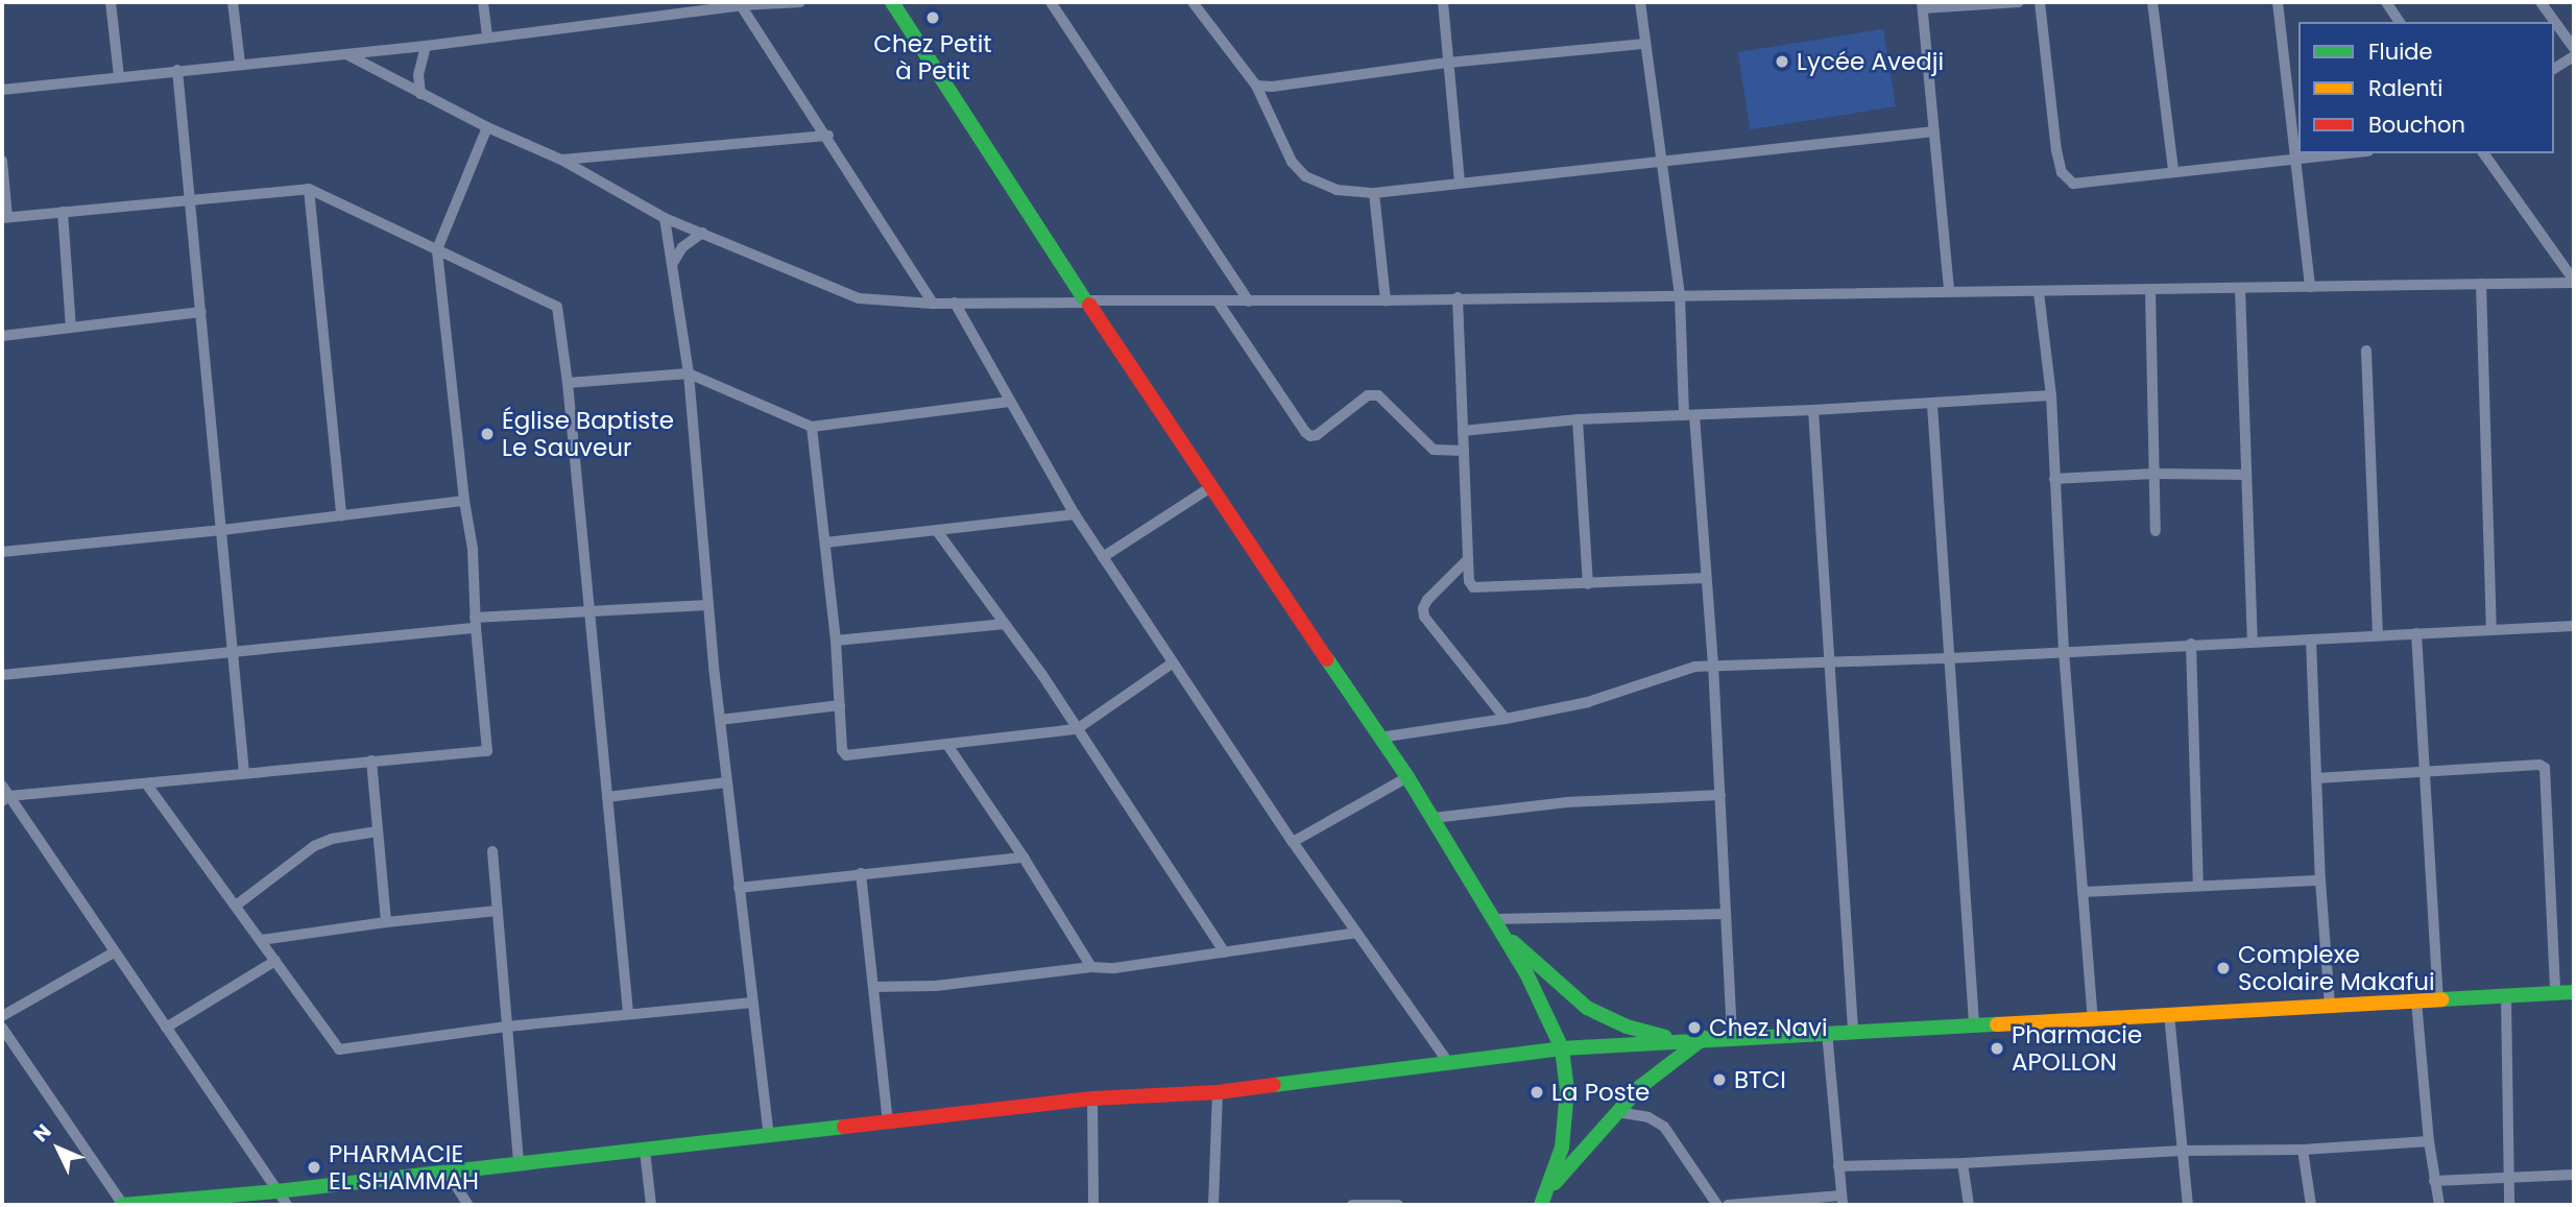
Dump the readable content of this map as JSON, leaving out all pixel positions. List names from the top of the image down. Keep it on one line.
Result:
{"places":["Chez Petit à Petit","Lycée Avedji","Église Baptiste Le Sauveur","Complexe Scolaire Makafui","Chez Navi","Pharmacie APOLLON","BTCI","La Poste","PHARMACIE EL SHAMMAH"],"legend":["Fluide","Ralenti","Bouchon"],"north":"top left"}
